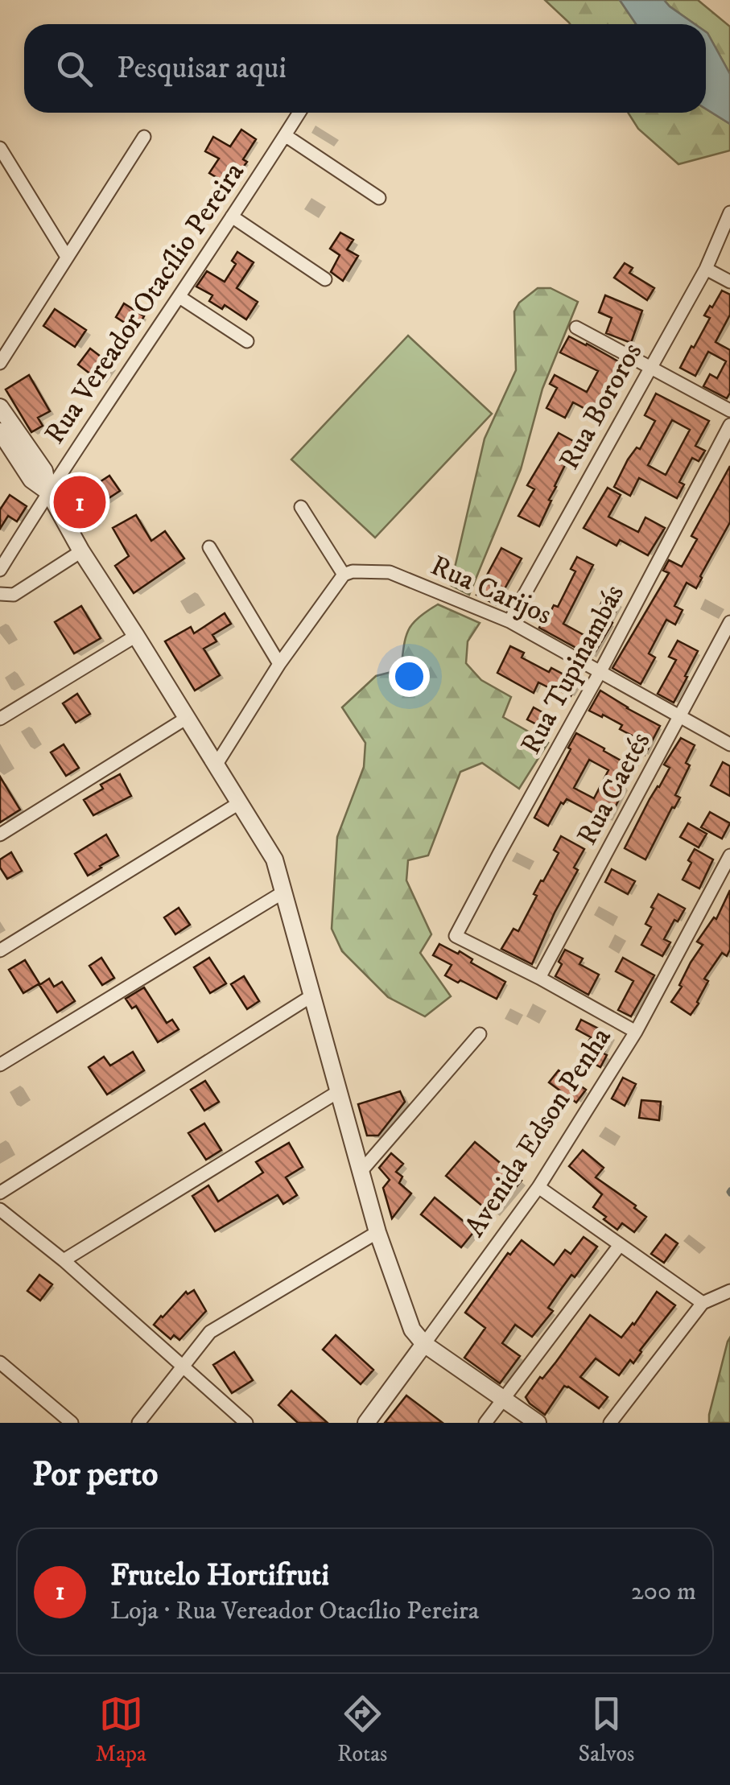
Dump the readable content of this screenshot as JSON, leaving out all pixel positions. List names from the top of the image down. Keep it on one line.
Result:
{"streets":{"street":["Rua Vereador Otacílio Pereira","Rua Bororos","Rua Carijos","Rua Tupinambás","Rua Caetés","Avenida Edson Penha"]},"crossings":[["Rua Bororos","Rua Carijos"],["Rua Carijos","Rua Tupinambás"],["Rua Carijos","Rua Caetés"],["Rua Tupinambás","Rua Caetés"]],"page":{"search":"Pesquisar aqui","pins":"1","heading":"Por perto","list":[{"mark":"1","name":"Frutelo Hortifruti","note":"Loja · Rua Vereador Otacílio Pereira","value":"200 m"}],"nav":["Mapa","Rotas","Salvos"]}}
